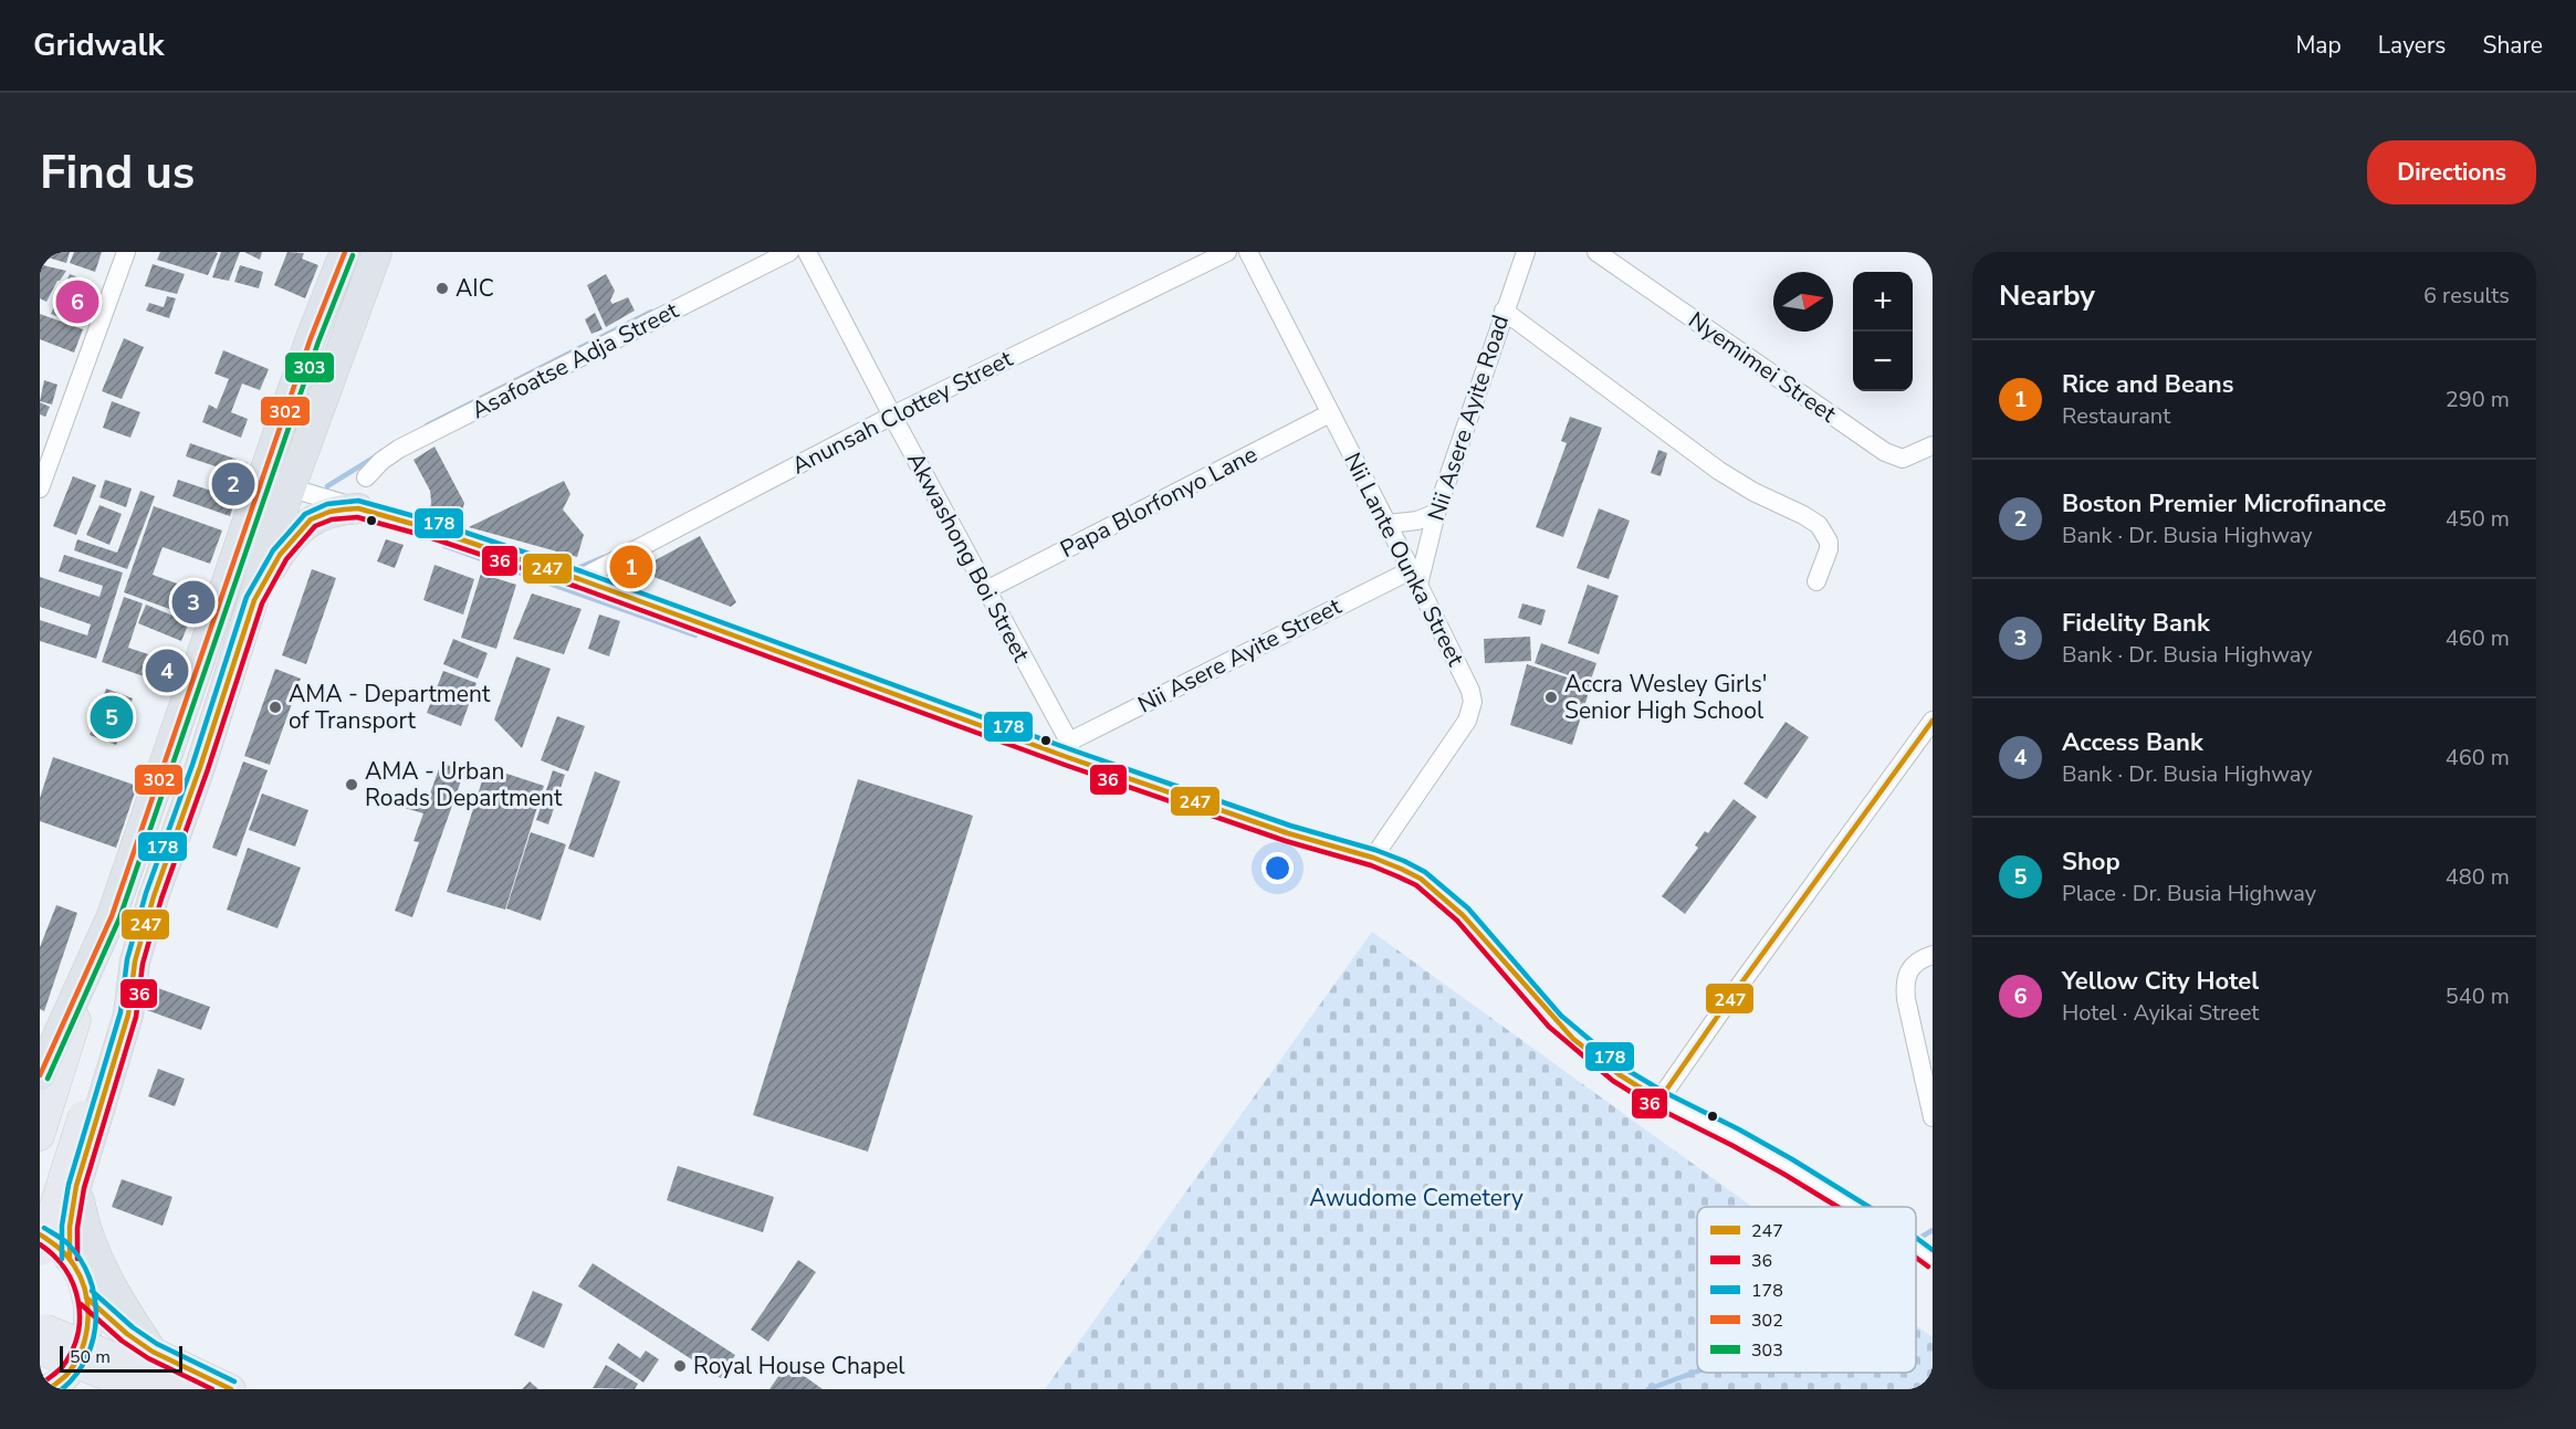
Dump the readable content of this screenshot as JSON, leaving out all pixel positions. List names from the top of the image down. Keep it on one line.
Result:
{"streets":{"street":["Asafoatse Adja Street","Nyemimei Street","Anunsah Clottey Street","Nii Asere Ayite Road","Papa Blorfonyo Lane","Akwashong Boi Street","Nii Lante Ounka Street","Nii Asere Ayite Street"]},"crossings":[["Anunsah Clottey Street","Akwashong Boi Street"],["Nii Asere Ayite Road","Nii Lante Ounka Street"],["Nii Asere Ayite Road","Nii Asere Ayite Street"],["Papa Blorfonyo Lane","Akwashong Boi Street"],["Papa Blorfonyo Lane","Nii Lante Ounka Street"],["Akwashong Boi Street","Nii Asere Ayite Street"],["Nii Lante Ounka Street","Nii Asere Ayite Street"]],"parks":["Awudome Cemetery"],"places":["AIC","Accra Wesley Girls' Senior High School","AMA - Department of Transport","AMA - Urban Roads Department","Royal House Chapel"],"lines":["transit line 302","transit line 303","transit line 178","transit line 247","transit line 36"],"legend":["247","36","178","302","303"],"scale_bar":"50 m","north":"right","page":{"header":"Gridwalk","nav":["Map","Layers","Share"],"buttons":"Directions","title":"Find us","heading":["Nearby","6 results"],"map_buttons":["+","−"],"pins":["6","2","1","3","4","5"],"list":[{"mark":"1","name":"Rice and Beans","note":"Restaurant","value":"290 m"},{"mark":"2","name":"Boston Premier Microfinance","note":"Bank · Dr. Busia Highway","value":"450 m"},{"mark":"3","name":"Fidelity Bank","note":"Bank · Dr. Busia Highway","value":"460 m"},{"mark":"4","name":"Access Bank","note":"Bank · Dr. Busia Highway","value":"460 m"},{"mark":"5","name":"Shop","note":"Place · Dr. Busia Highway","value":"480 m"},{"mark":"6","name":"Yellow City Hotel","note":"Hotel · Ayikai Street","value":"540 m"}],"scale":"50 m"}}
